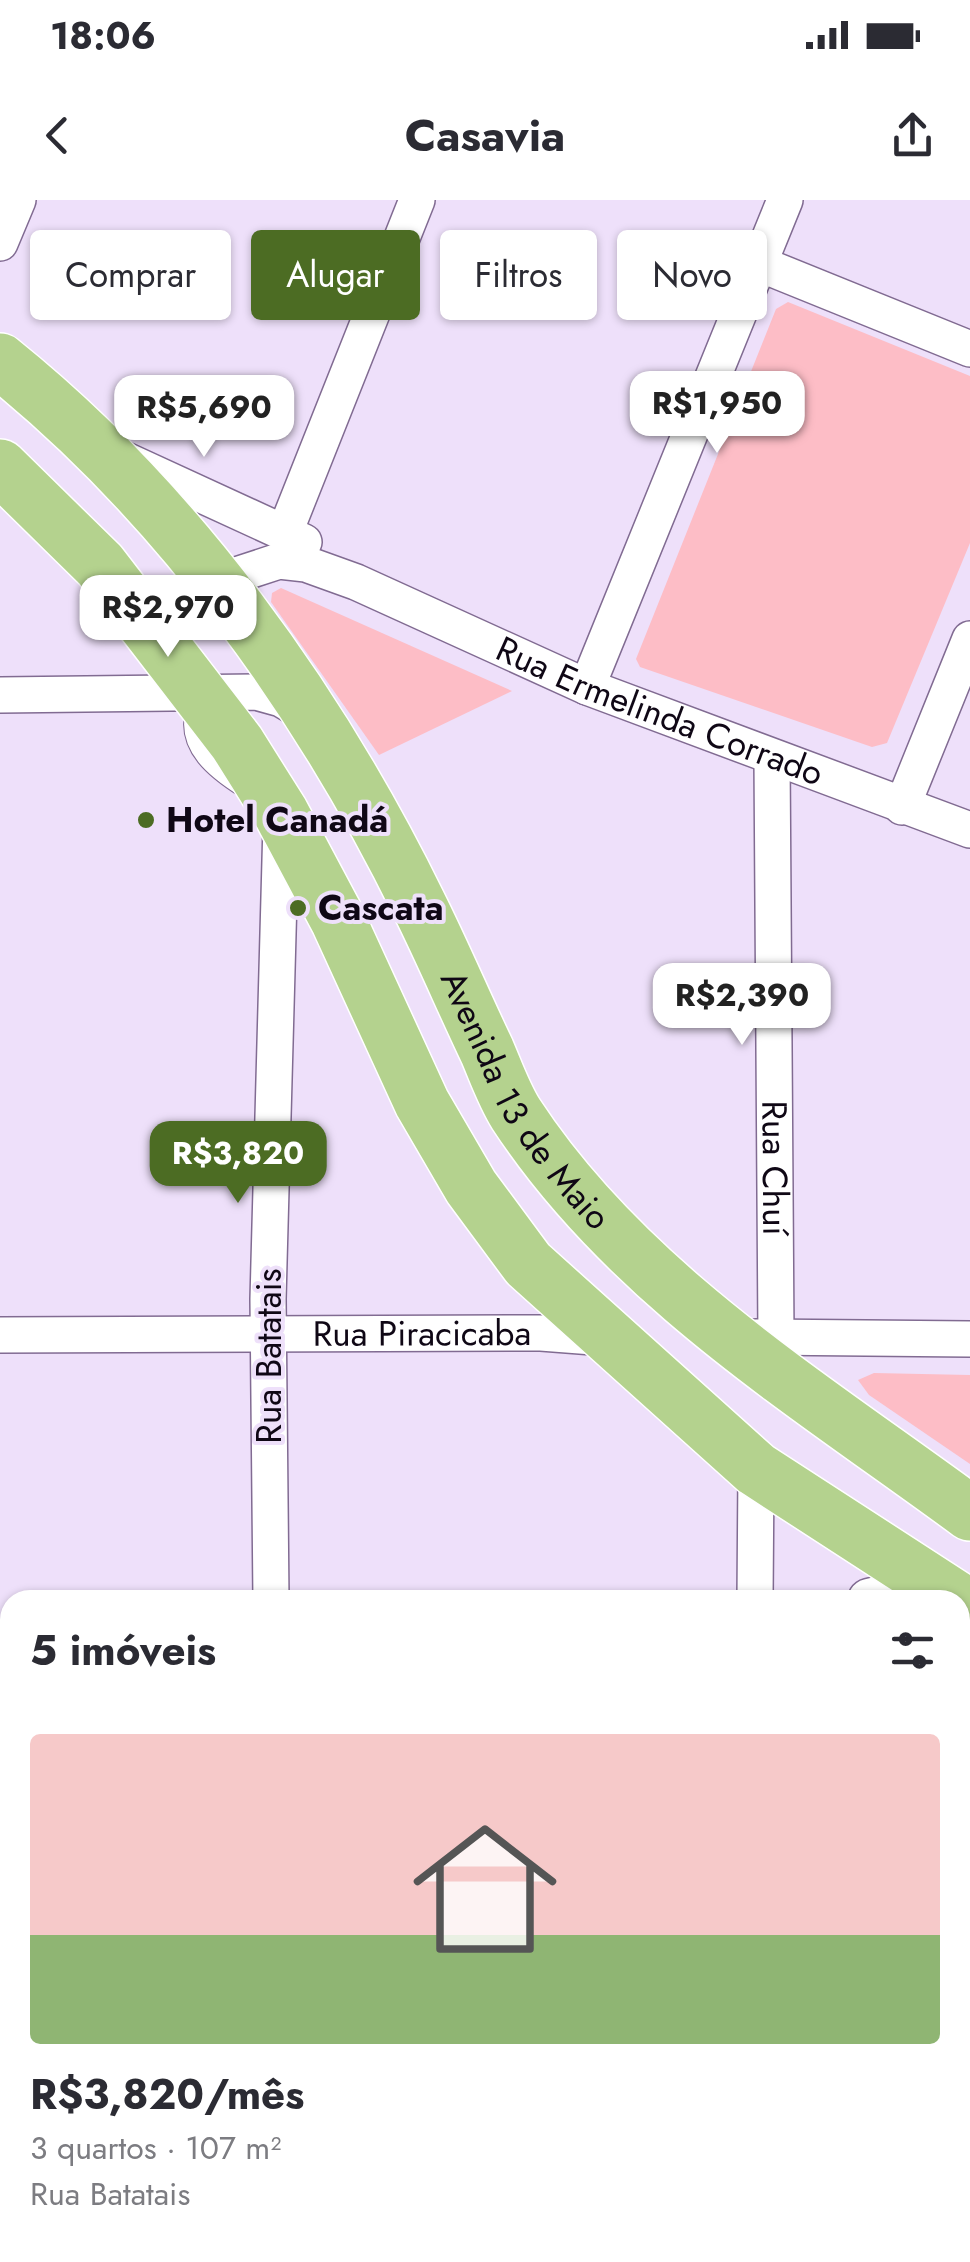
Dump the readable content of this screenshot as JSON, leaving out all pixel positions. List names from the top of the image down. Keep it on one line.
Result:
{"streets":{"main road":["Avenida 13 de Maio"],"street":["Rua Ermelinda Corrado","Rua Chuí","Rua Piracicaba","Rua Batatais"]},"crossings":[["Rua Ermelinda Corrado","Avenida 13 de Maio"],["Rua Ermelinda Corrado","Rua Chuí"],["Avenida 13 de Maio","Rua Chuí"],["Rua Piracicaba","Rua Batatais"]],"places":["Hotel Canadá","Cascata"],"page":{"status":"18:06","header":"Casavia","chip":["Comprar","Alugar","Filtros","Novo"],"price":["R$1,950","R$5,690","R$2,970","R$2,390","R$3,820"],"heading":"5 imóveis","list":[{"name":"R$3,820/mês","note":"3 quartos · 107 m² · Rua Batatais"}]}}
